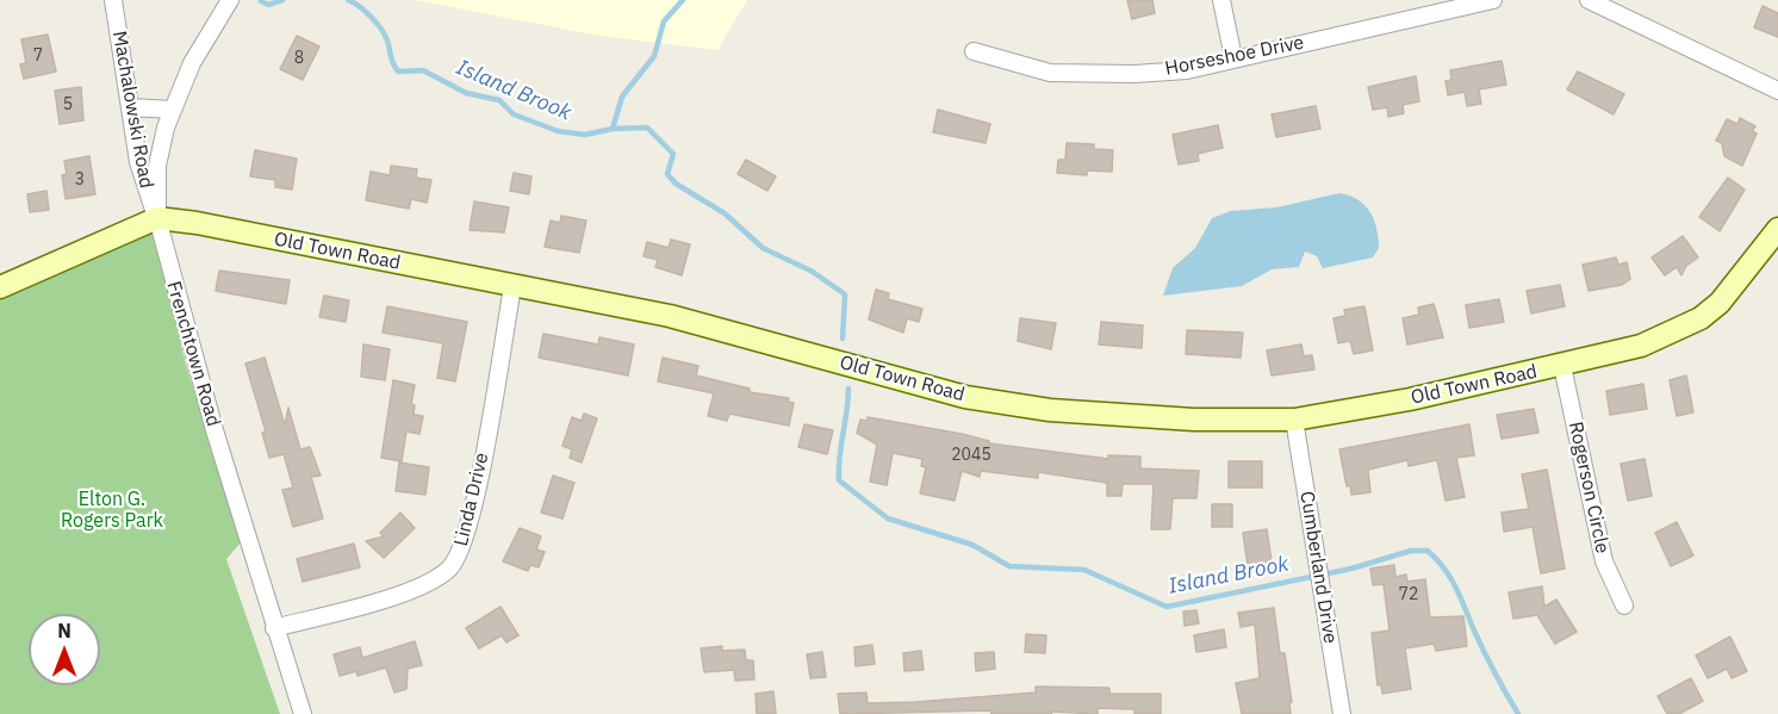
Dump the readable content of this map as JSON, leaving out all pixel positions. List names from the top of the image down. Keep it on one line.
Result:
{"streets":{"main road":["Old Town Road"],"street":["Horseshoe Drive","Machalowski Road","Frenchtown Road","Rogerson Circle","Linda Drive","Cumberland Drive"]},"crossings":[["Machalowski Road","Old Town Road"],["Machalowski Road","Frenchtown Road"],["Old Town Road","Frenchtown Road"],["Old Town Road","Rogerson Circle"],["Old Town Road","Linda Drive"],["Old Town Road","Cumberland Drive"],["Frenchtown Road","Linda Drive"]],"water":["Island Brook"],"parks":["Elton G. Rogers Park"],"house_numbers":["7","8","5","3","2045","72"],"north":"top"}
